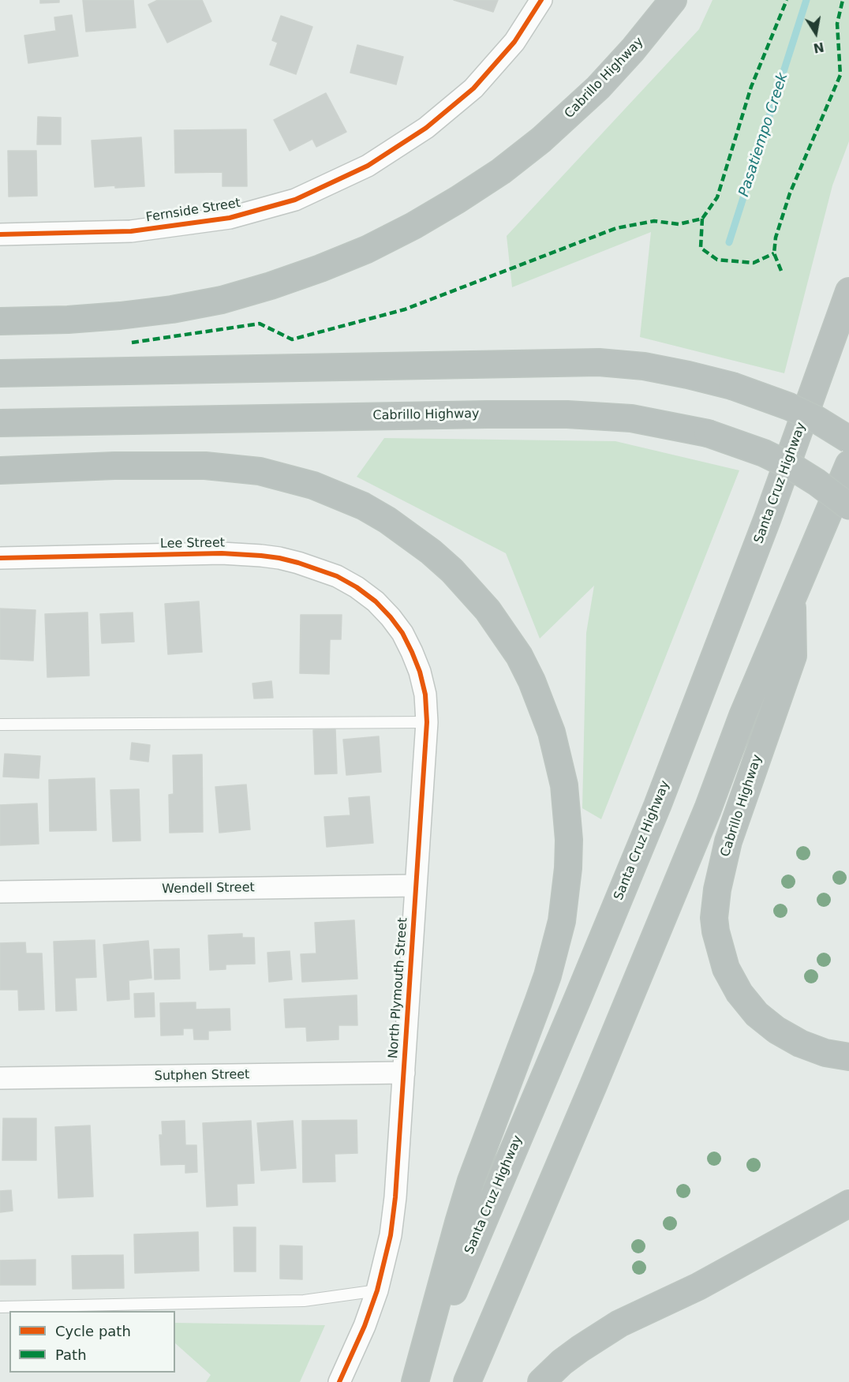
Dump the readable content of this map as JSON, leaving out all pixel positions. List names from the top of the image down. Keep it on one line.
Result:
{"streets":{"highway":["Cabrillo Highway","Santa Cruz Highway"],"street":["Fernside Street","Lee Street","Wendell Street","North Plymouth Street","Sutphen Street"]},"crossings":[["Lee Street","North Plymouth Street"],["Wendell Street","North Plymouth Street"],["North Plymouth Street","Sutphen Street"]],"water":["Pasatiempo Creek"],"legend":["Cycle path","Path"],"north":"bottom"}
